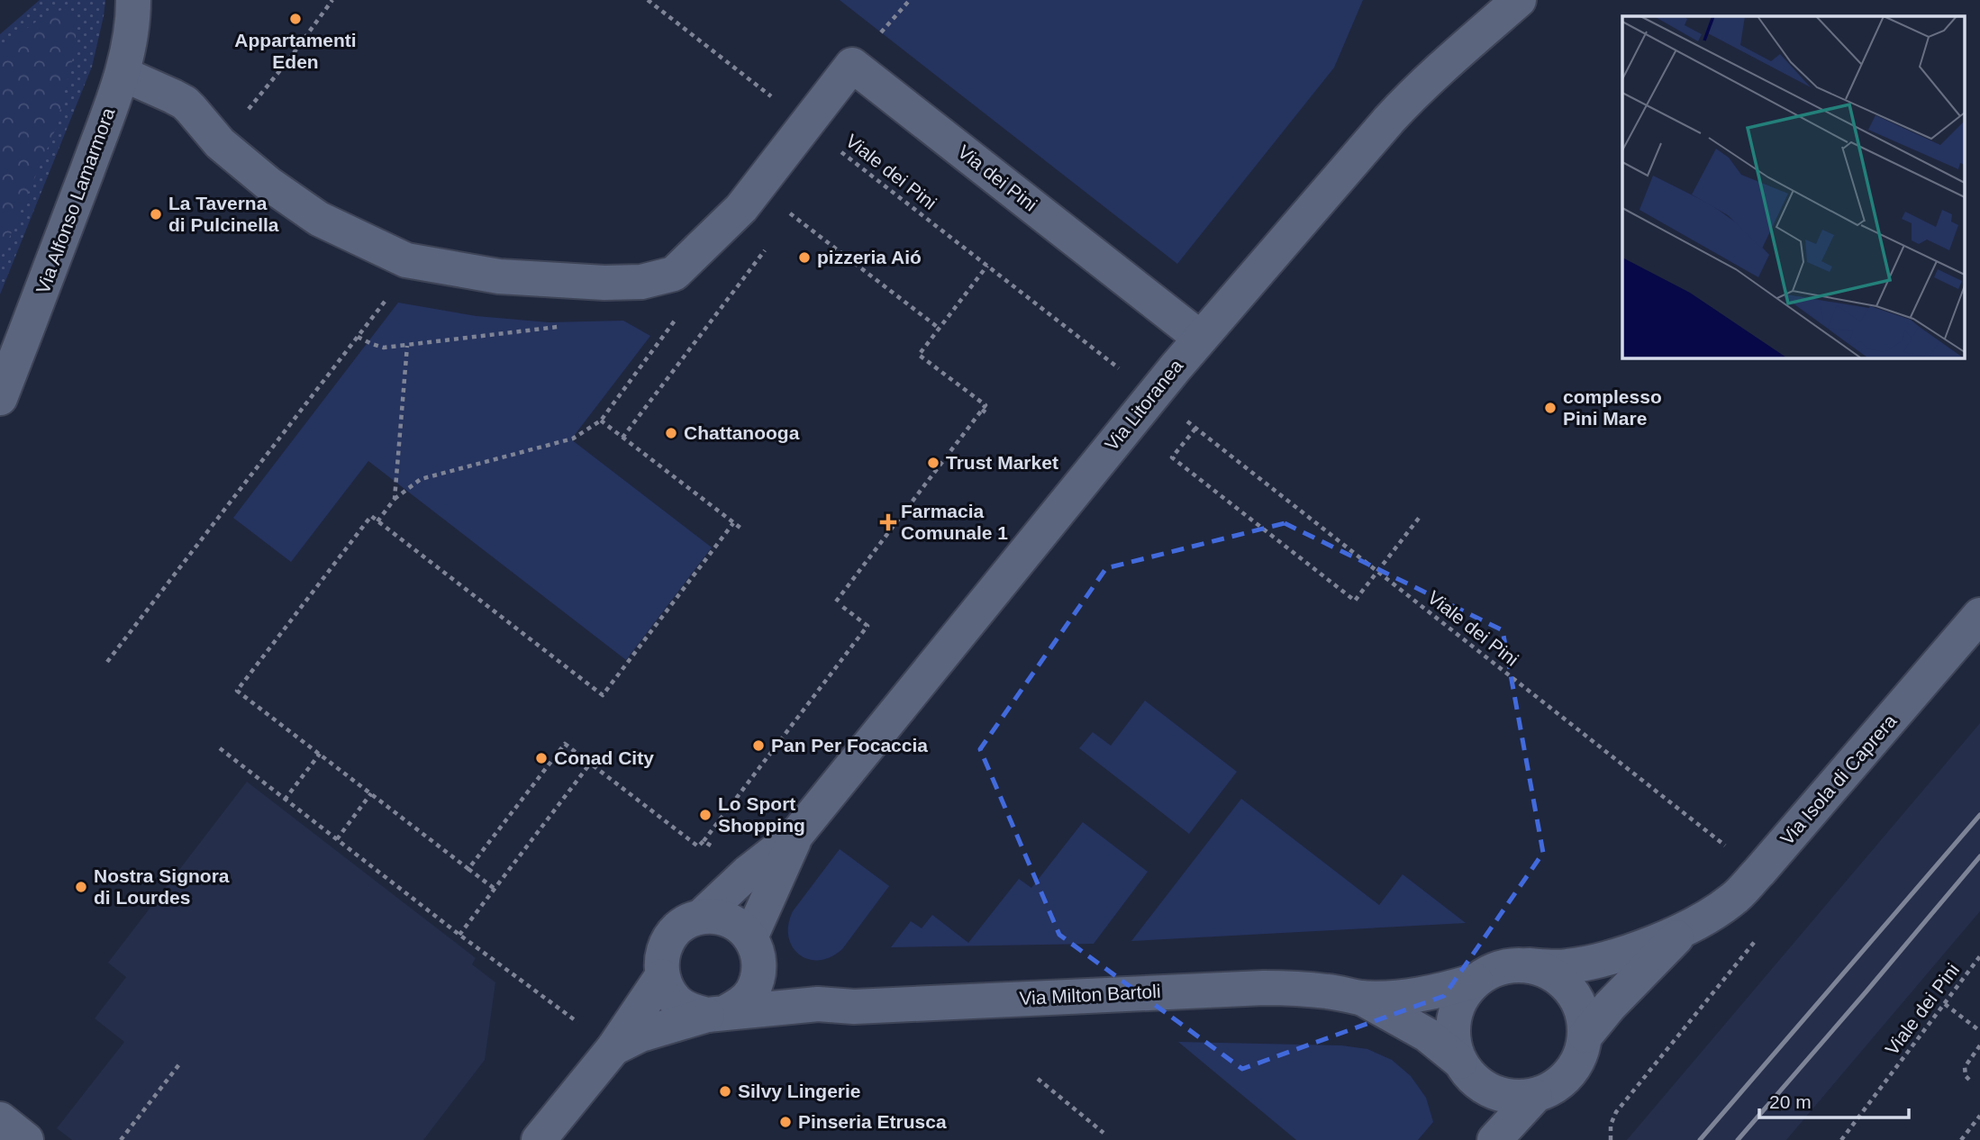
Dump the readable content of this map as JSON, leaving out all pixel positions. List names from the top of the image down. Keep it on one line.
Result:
{"streets":{"street":["Via dei Pini","Via Alfonso Lamarmora","Via Litoranea","Via Isola di Caprera","Via Milton Bartoli"],"path":["Viale dei Pini"]},"crossings":[["Viale dei Pini","Via dei Pini"],["Via dei Pini","Via Litoranea"],["Via Litoranea","Via Milton Bartoli"],["Via Isola di Caprera","Via Milton Bartoli"]],"places":{"other":["Appartamenti Eden","La Taverna di Pulcinella","pizzeria Aió","complesso Pini Mare","Chattanooga","Trust Market","Pan Per Focaccia","Conad City","Lo Sport Shopping","Nostra Signora di Lourdes","Silvy Lingerie","Pinseria Etrusca"],"health":["Farmacia Comunale 1"]},"scale_bar":"20 m"}
